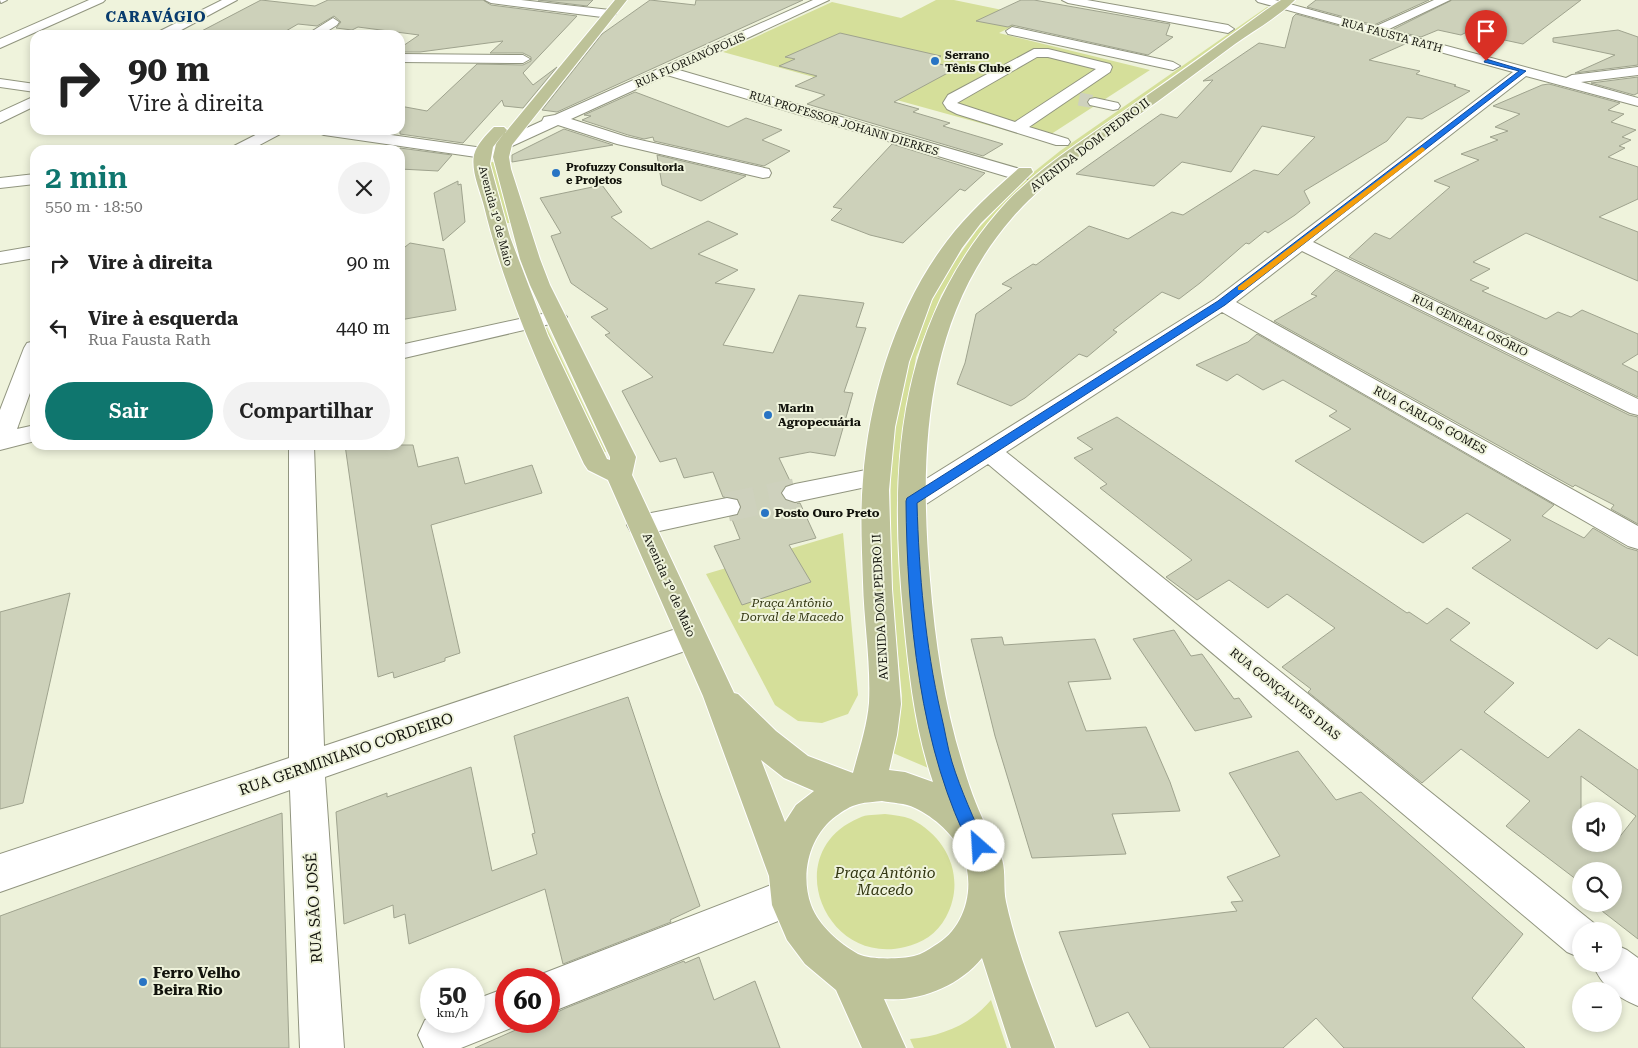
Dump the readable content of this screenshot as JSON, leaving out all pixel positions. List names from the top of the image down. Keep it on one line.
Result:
{"streets":{"main road":["AVENIDA DOM PEDRO II","Avenida 1º de Maio"],"street":["RUA FAUSTA RATH","RUA FLORIANÓPOLIS","RUA PROFESSOR JOHANN DIERKES","RUA GENERAL OSÓRIO","RUA CARLOS GOMES","RUA GONÇALVES DIAS","RUA GERMINIANO CORDEIRO","RUA SÃO JOSÉ"]},"crossings":[["RUA FAUSTA RATH","AVENIDA DOM PEDRO II"],["RUA FLORIANÓPOLIS","RUA PROFESSOR JOHANN DIERKES"],["RUA FLORIANÓPOLIS","Avenida 1º de Maio"],["RUA PROFESSOR JOHANN DIERKES","AVENIDA DOM PEDRO II"],["AVENIDA DOM PEDRO II","Avenida 1º de Maio"],["Avenida 1º de Maio","RUA GERMINIANO CORDEIRO"],["RUA GERMINIANO CORDEIRO","RUA SÃO JOSÉ"]],"districts":["CARAVÁGIO"],"parks":["Praça Antônio Dorval de Macedo","Praça Antônio Macedo"],"places":["Serrano Tênis Clube","Profuzzy Consultoria e Projetos","Marin Agropecuária","Posto Ouro Preto","Ferro Velho Beira Rio"],"page":{"turn":["90 m","Vire à direita"],"heading":["2 min","550 m · 18:50"],"list":[{"name":"Vire à direita","value":"90 m"},{"name":"Vire à esquerda","note":"Rua Fausta Rath","value":"440 m"}],"buttons":["Sair","Compartilhar"],"map_buttons":["+","−"],"speed":"50 km/h","limit":"60"}}
